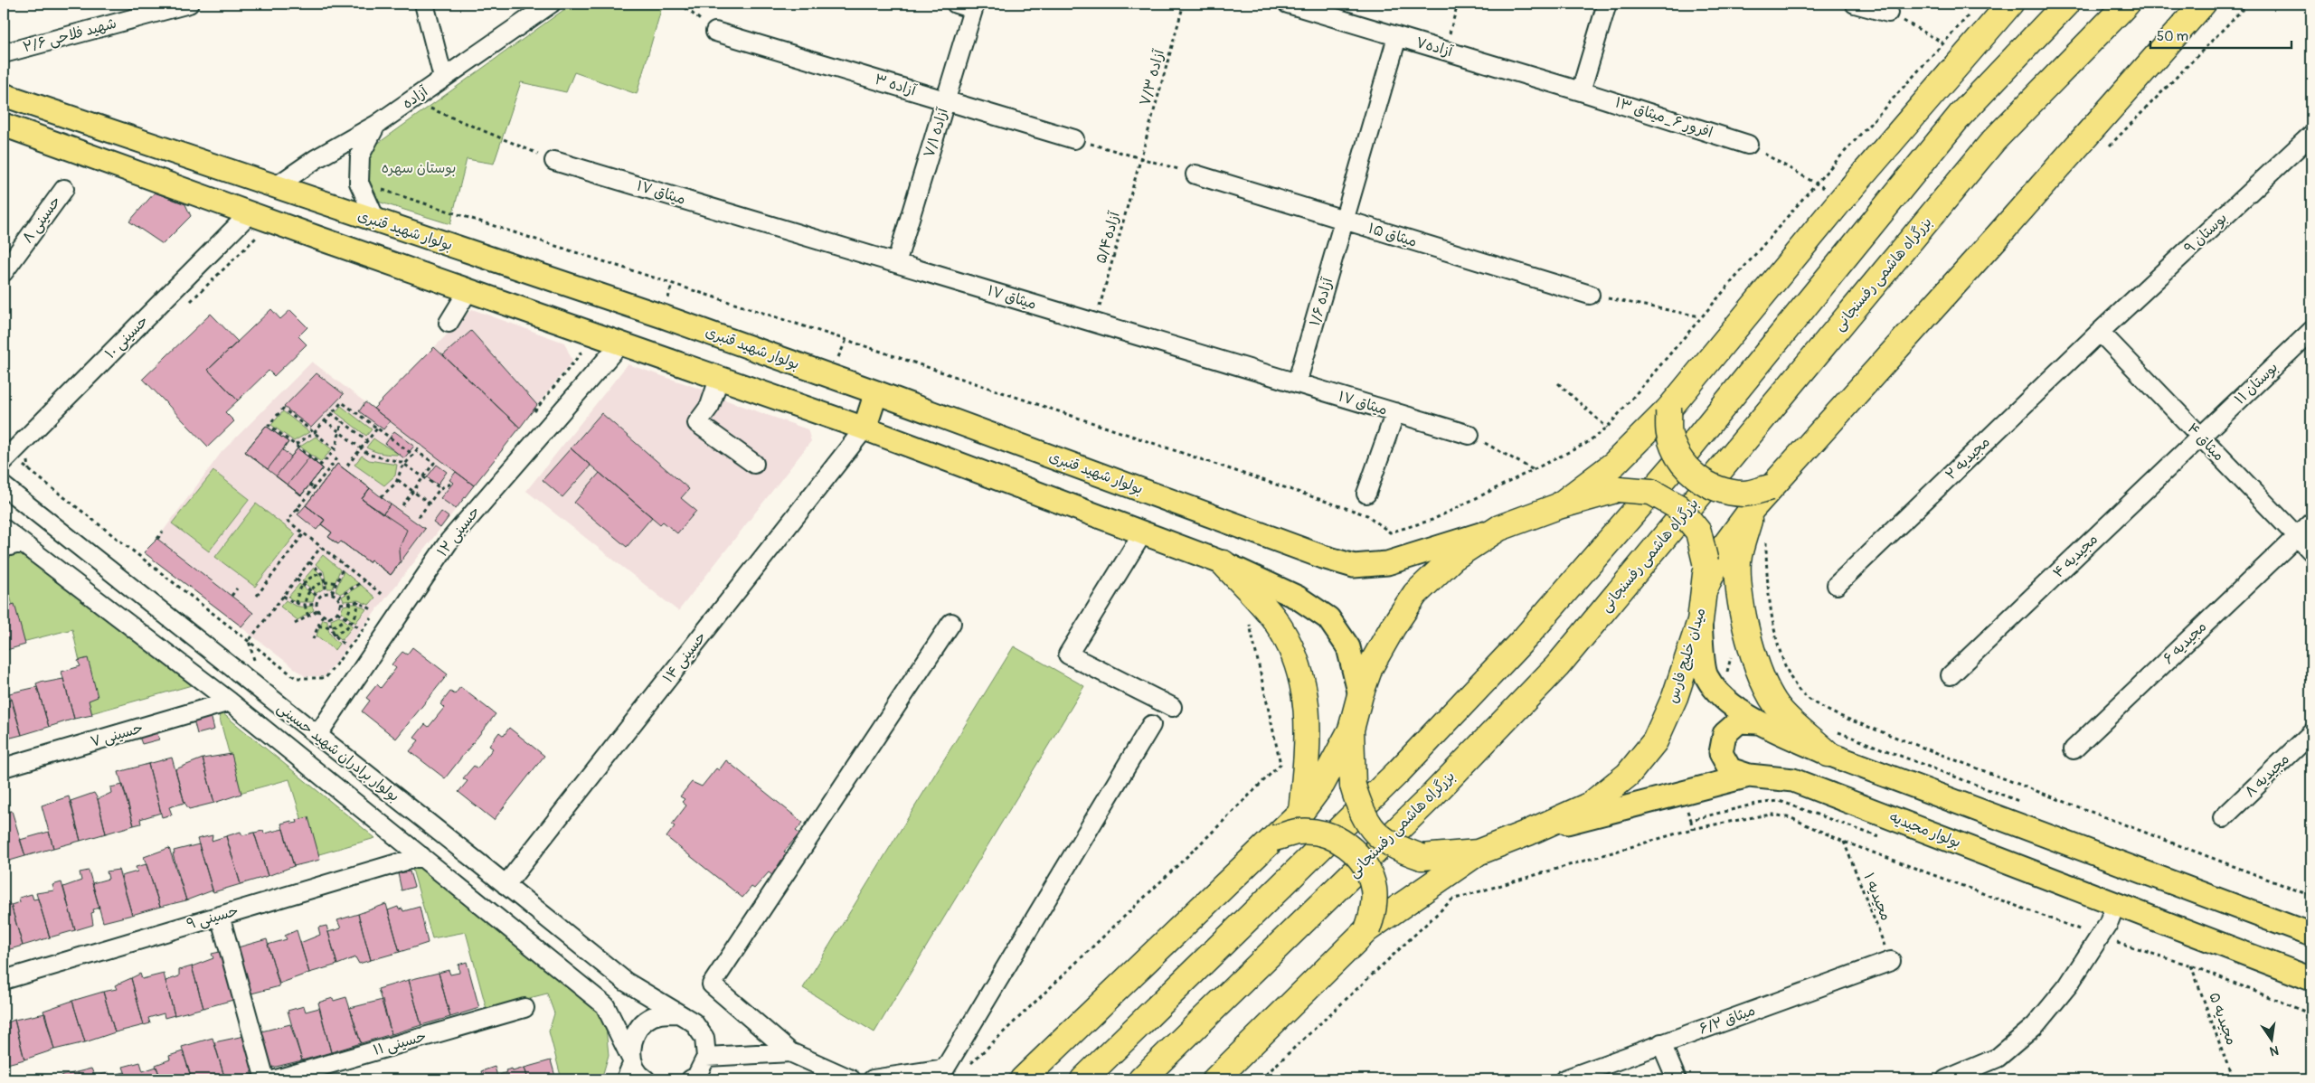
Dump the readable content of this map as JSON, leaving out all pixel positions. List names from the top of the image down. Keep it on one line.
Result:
{"streets":{"highway":["بزرگراه هاشمی رفسنجانی","میدان خلیج فارس"],"main road":["بولوار شهید قنبری","بولوار مجیدیه"],"street":["شهید فلاحی ۲/۶","آزاده۷","آزاده ۳","آزاده","افرور ۶_میثاق ۱۳","آزاده ۷/۱","میثاق ۱۷","حسینی ۸","بوستان ۹","میثاق ۱۵","آزاده ۱/۶","حسینی ۱۰","بوستان ۱۱","میثاق ۴","مجیدیه ۲","حسینی ۱۲","مجیدیه ۴","مجیدیه ۶","حسینی ۱۴","حسینی ۷","بولوار برادران شهید حسینی","مجیدیه ۸","حسینی ۹","میثاق ۶/۲","حسینی ۱۱"],"path":["آزاده ۷/۳","آزاده۵/۴","مجیدیه ۱","مجیدیه ۵"]},"crossings":[["آزاده۷","افرور ۶_میثاق ۱۳"],["آزاده۷","آزاده ۱/۶"],["آزاده ۷/۳","آزاده۵/۴"],["آزاده ۳","آزاده ۷/۱"],["آزاده","بولوار شهید قنبری"],["آزاده ۷/۱","میثاق ۱۷"],["میثاق ۱۷","آزاده۵/۴"],["میثاق ۱۷","آزاده ۱/۶"],["بولوار شهید قنبری","میدان خلیج فارس"],["بوستان ۹","میثاق ۴"],["بوستان ۹","مجیدیه ۲"],["میثاق ۱۵","آزاده ۱/۶"],["بوستان ۱۱","میثاق ۴"],["بوستان ۱۱","مجیدیه ۴"],["میثاق ۴","مجیدیه ۲"],["میثاق ۴","مجیدیه ۴"],["میثاق ۴","مجیدیه ۶"],["حسینی ۱۲","بولوار برادران شهید حسینی"],["میدان خلیج فارس","بولوار مجیدیه"],["حسینی ۱۴","بولوار برادران شهید حسینی"],["حسینی ۷","بولوار برادران شهید حسینی"],["بولوار برادران شهید حسینی","حسینی ۹"],["مجیدیه ۱","میثاق ۶/۲"]],"parks":["بوستان سهره"],"scale_bar":"50 m","north":"bottom"}
